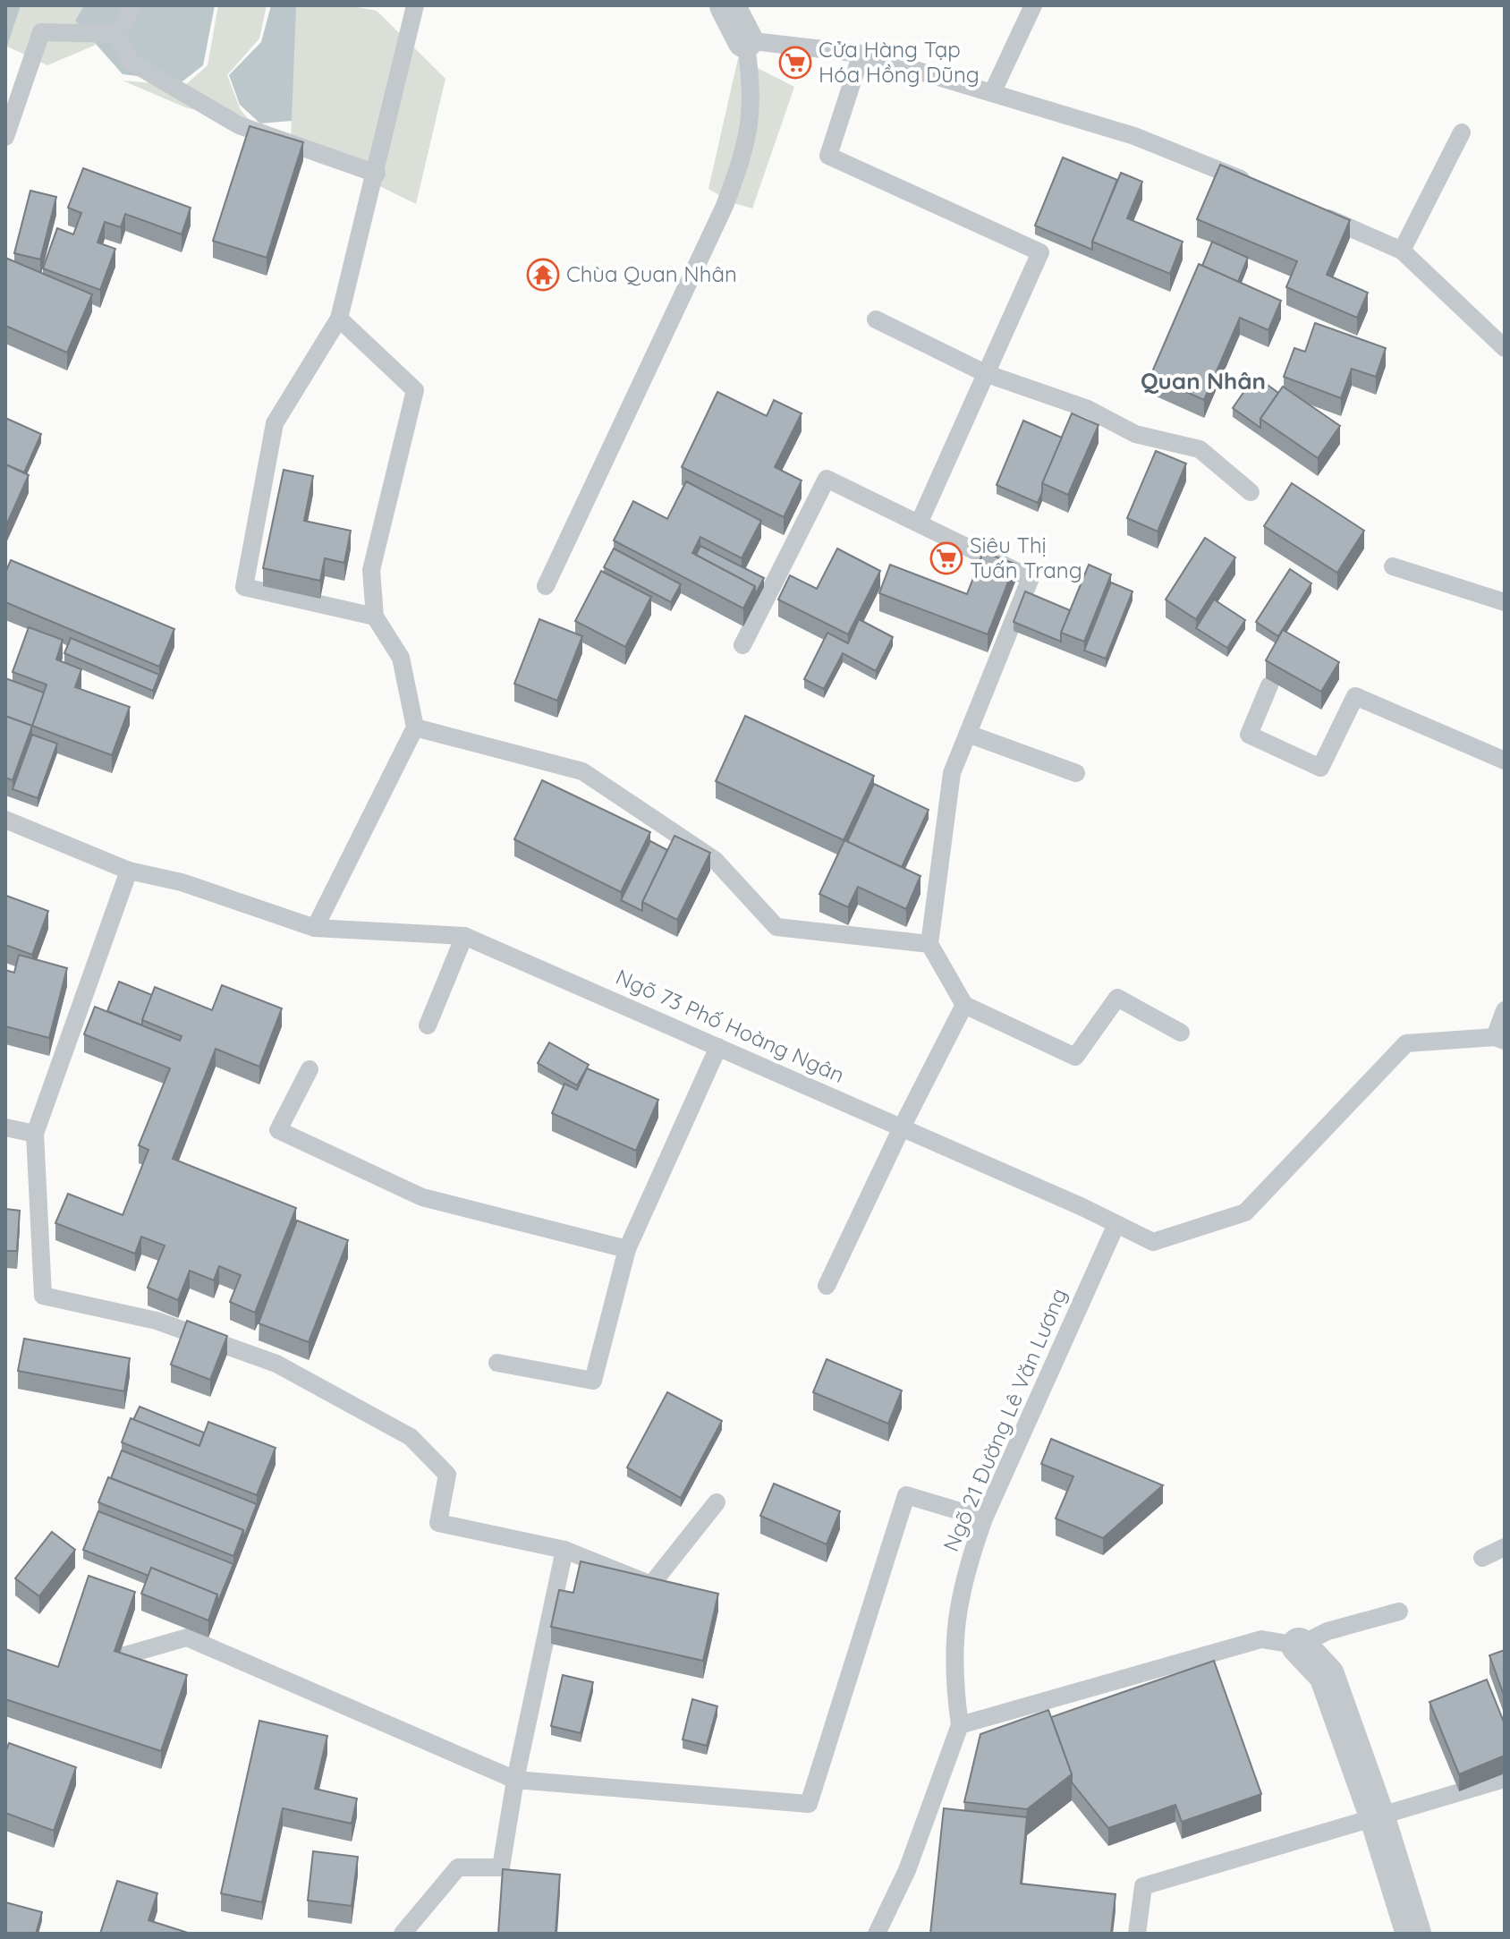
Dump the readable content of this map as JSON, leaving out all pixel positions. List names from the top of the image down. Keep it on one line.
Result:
{"streets":{"lane":["Ngõ 73 Phố Hoàng Ngân","Ngõ 21 Đường Lê Văn Lương"]},"crossings":[["Ngõ 73 Phố Hoàng Ngân","Ngõ 21 Đường Lê Văn Lương"]],"districts":["Quan Nhân"],"places":{"supermarket":["Cửa Hàng Tạp Hóa Hồng Dũng","Siêu Thị Tuấn Trang"],"temple":["Chùa Quan Nhân"]}}
